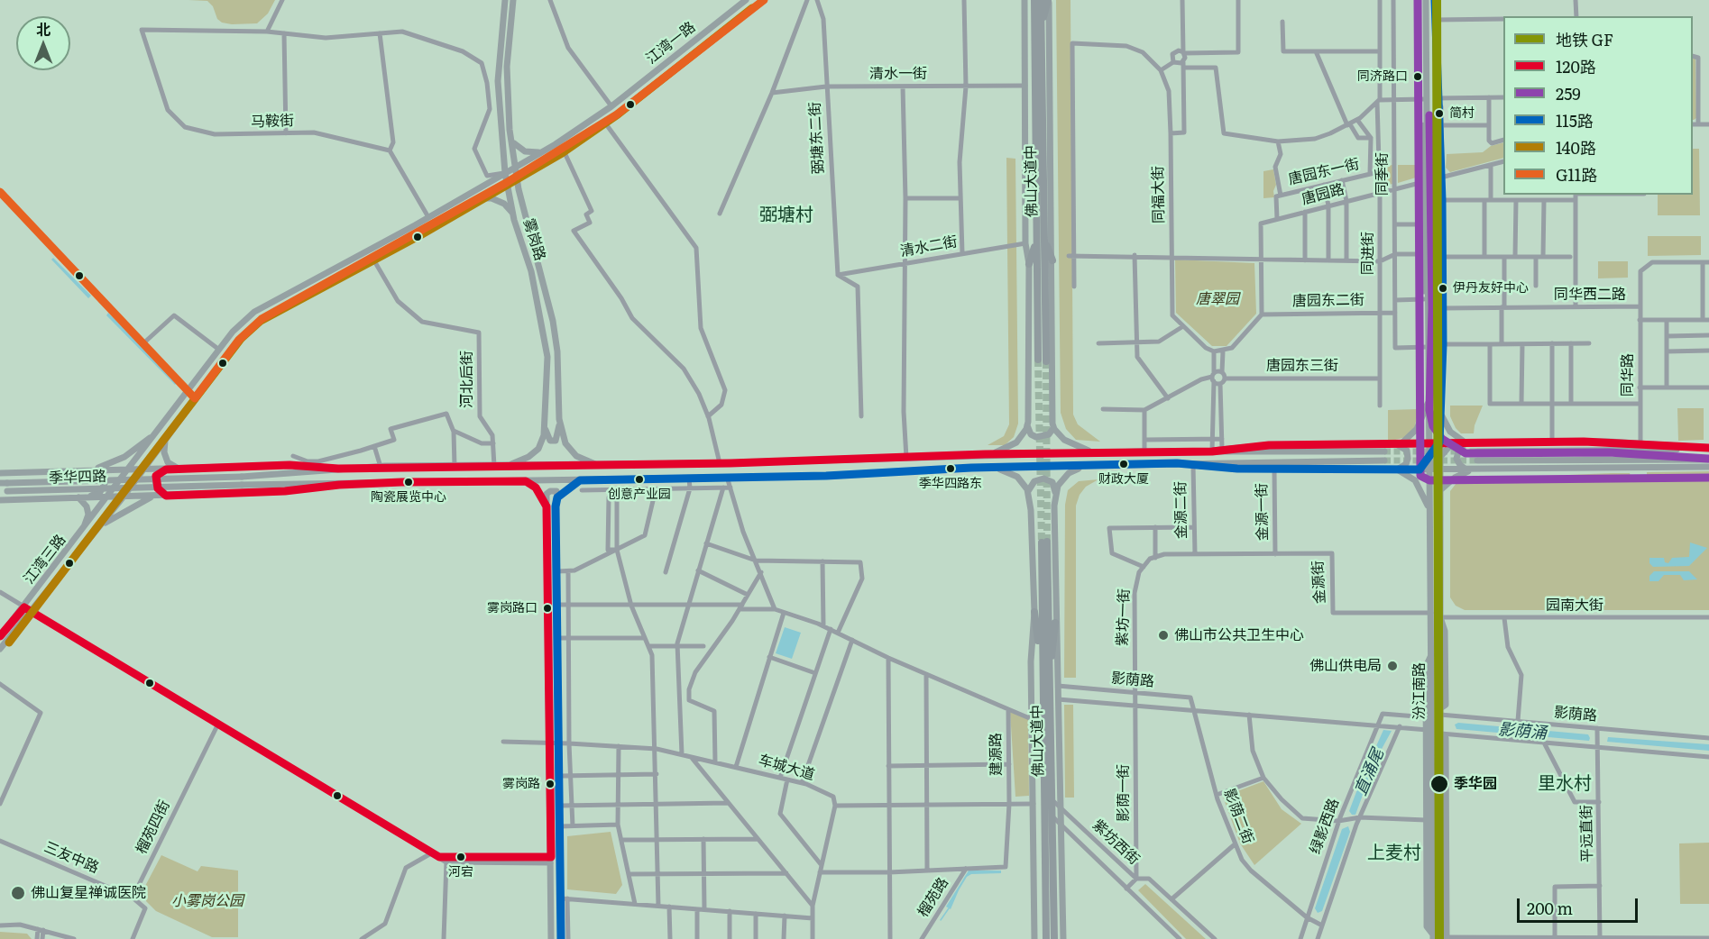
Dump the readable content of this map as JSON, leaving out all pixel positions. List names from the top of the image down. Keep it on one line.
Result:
{"streets":{"highway":["佛山大道中"],"main road":["江湾一路","雾岗路","季华四路","江湾三路","汾江南路"],"street":["清水一街","马鞍街","弼塘东二街","唐园东一街","同季街","同福大街","唐园路","清水二街","同进街","同华西二路","唐园东二街","唐园东三街","同华路","河北后街","金源二街","金源一街","金源街","园南大街","紫坊一街","影荫路","建源路","车城大道","影荫一街","影荫二街","绿影西路","榴苑四街","平远直街","紫坊西街","三友中路","榴苑路"]},"crossings":[["江湾一路","雾岗路"],["江湾一路","江湾三路"],["清水一街","弼塘东二街"],["弼塘东二街","清水二街"],["唐园东一街","同进街"],["同季街","唐园路"],["同季街","唐园东二街"],["同季街","汾江南路"],["佛山大道中","影荫路"],["佛山大道中","紫坊西街"],["唐园路","同进街"],["雾岗路","季华四路"],["雾岗路","江湾三路"],["同进街","唐园东二街"],["同进街","唐园东三街"],["同华西二路","同华路"],["河北后街","季华四路"],["河北后街","江湾三路"],["金源二街","金源街"],["金源一街","金源街"],["金源街","汾江南路"],["园南大街","汾江南路"],["紫坊一街","影荫路"],["紫坊一街","影荫一街"],["影荫路","汾江南路"],["影荫路","影荫一街"],["影荫路","影荫二街"],["影荫路","绿影西路"],["影荫路","平远直街"],["建源路","榴苑路"],["影荫一街","紫坊西街"],["影荫二街","绿影西路"],["榴苑四街","三友中路"]],"districts":["弼塘村","里水村","上麦村"],"water":["影荫涌","直涌尾"],"parks":["唐翠园","小雾岗公园"],"places":["同济路口","简村","伊丹友好中心","财政大厦","季华四路东","创意产业园","陶瓷展览中心","雾岗路口","佛山市公共卫生中心","佛山供电局","雾岗路","季华园","河宕","佛山复星禅诚医院"],"lines":["metro line GF","transit line 259","transit line 115路","transit line G11路","transit line 140路","transit line 120路"],"legend":["地铁 GF","120路","259","115路","140路","G11路"],"scale_bar":"200 m","north":"top"}
